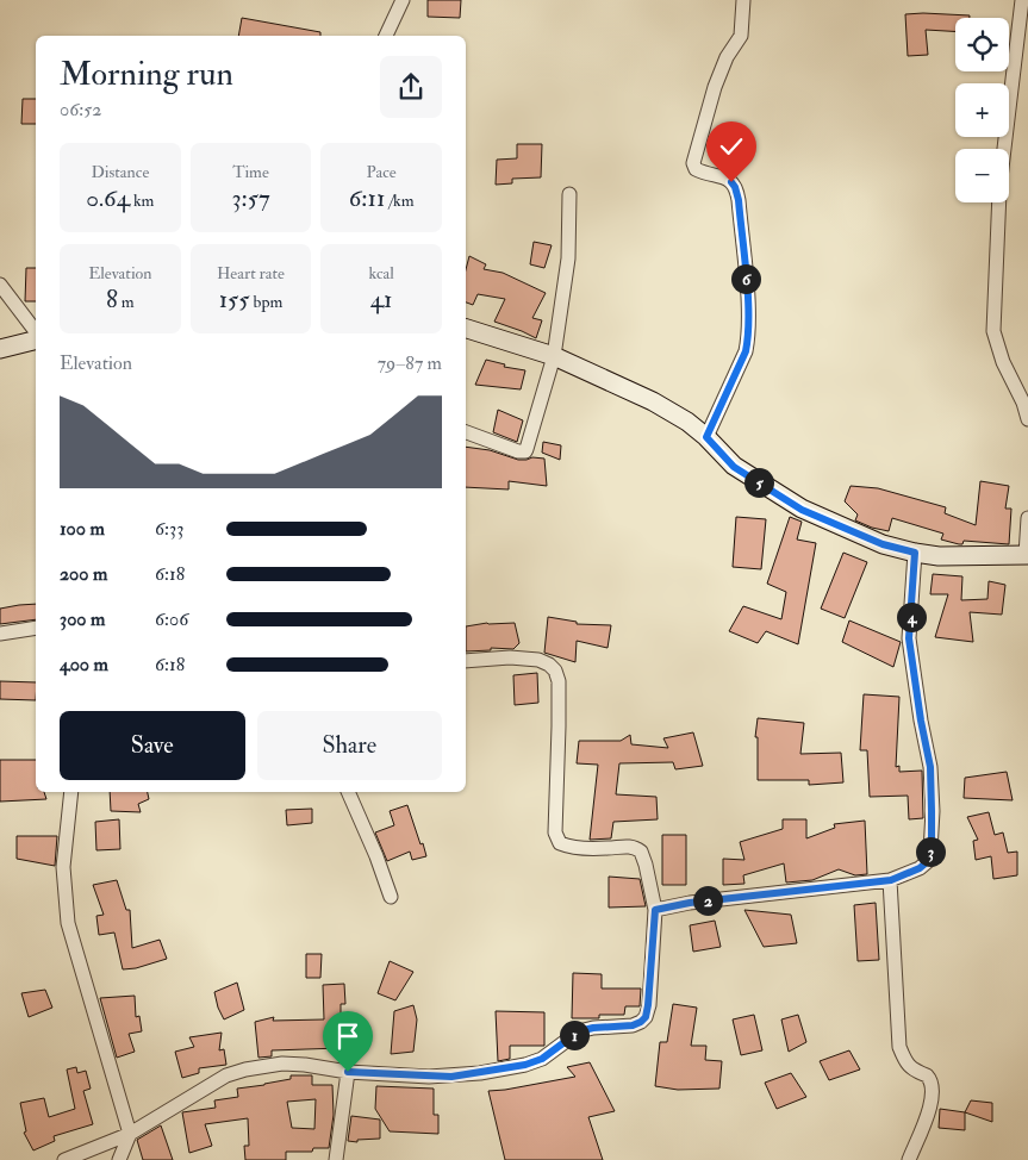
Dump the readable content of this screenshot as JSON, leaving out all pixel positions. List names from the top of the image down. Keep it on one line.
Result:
{"page":{"map_buttons":["+","−"],"heading":["Morning run","06:52"],"stats":[["Distance","0.64 km"],["Time","3:57"],["Pace","6:11 /km"],["Elevation","8 m"],["Heart rate","155 bpm"],["kcal","41"]],"pins":["6","5","4","3","2","1"],"chart":["Elevation","79–87 m"],"list":[{"name":"100 m","note":"6:33"},{"name":"200 m","note":"6:18"},{"name":"300 m","note":"6:06"},{"name":"400 m","note":"6:18"}],"buttons":["Save","Share"]}}
